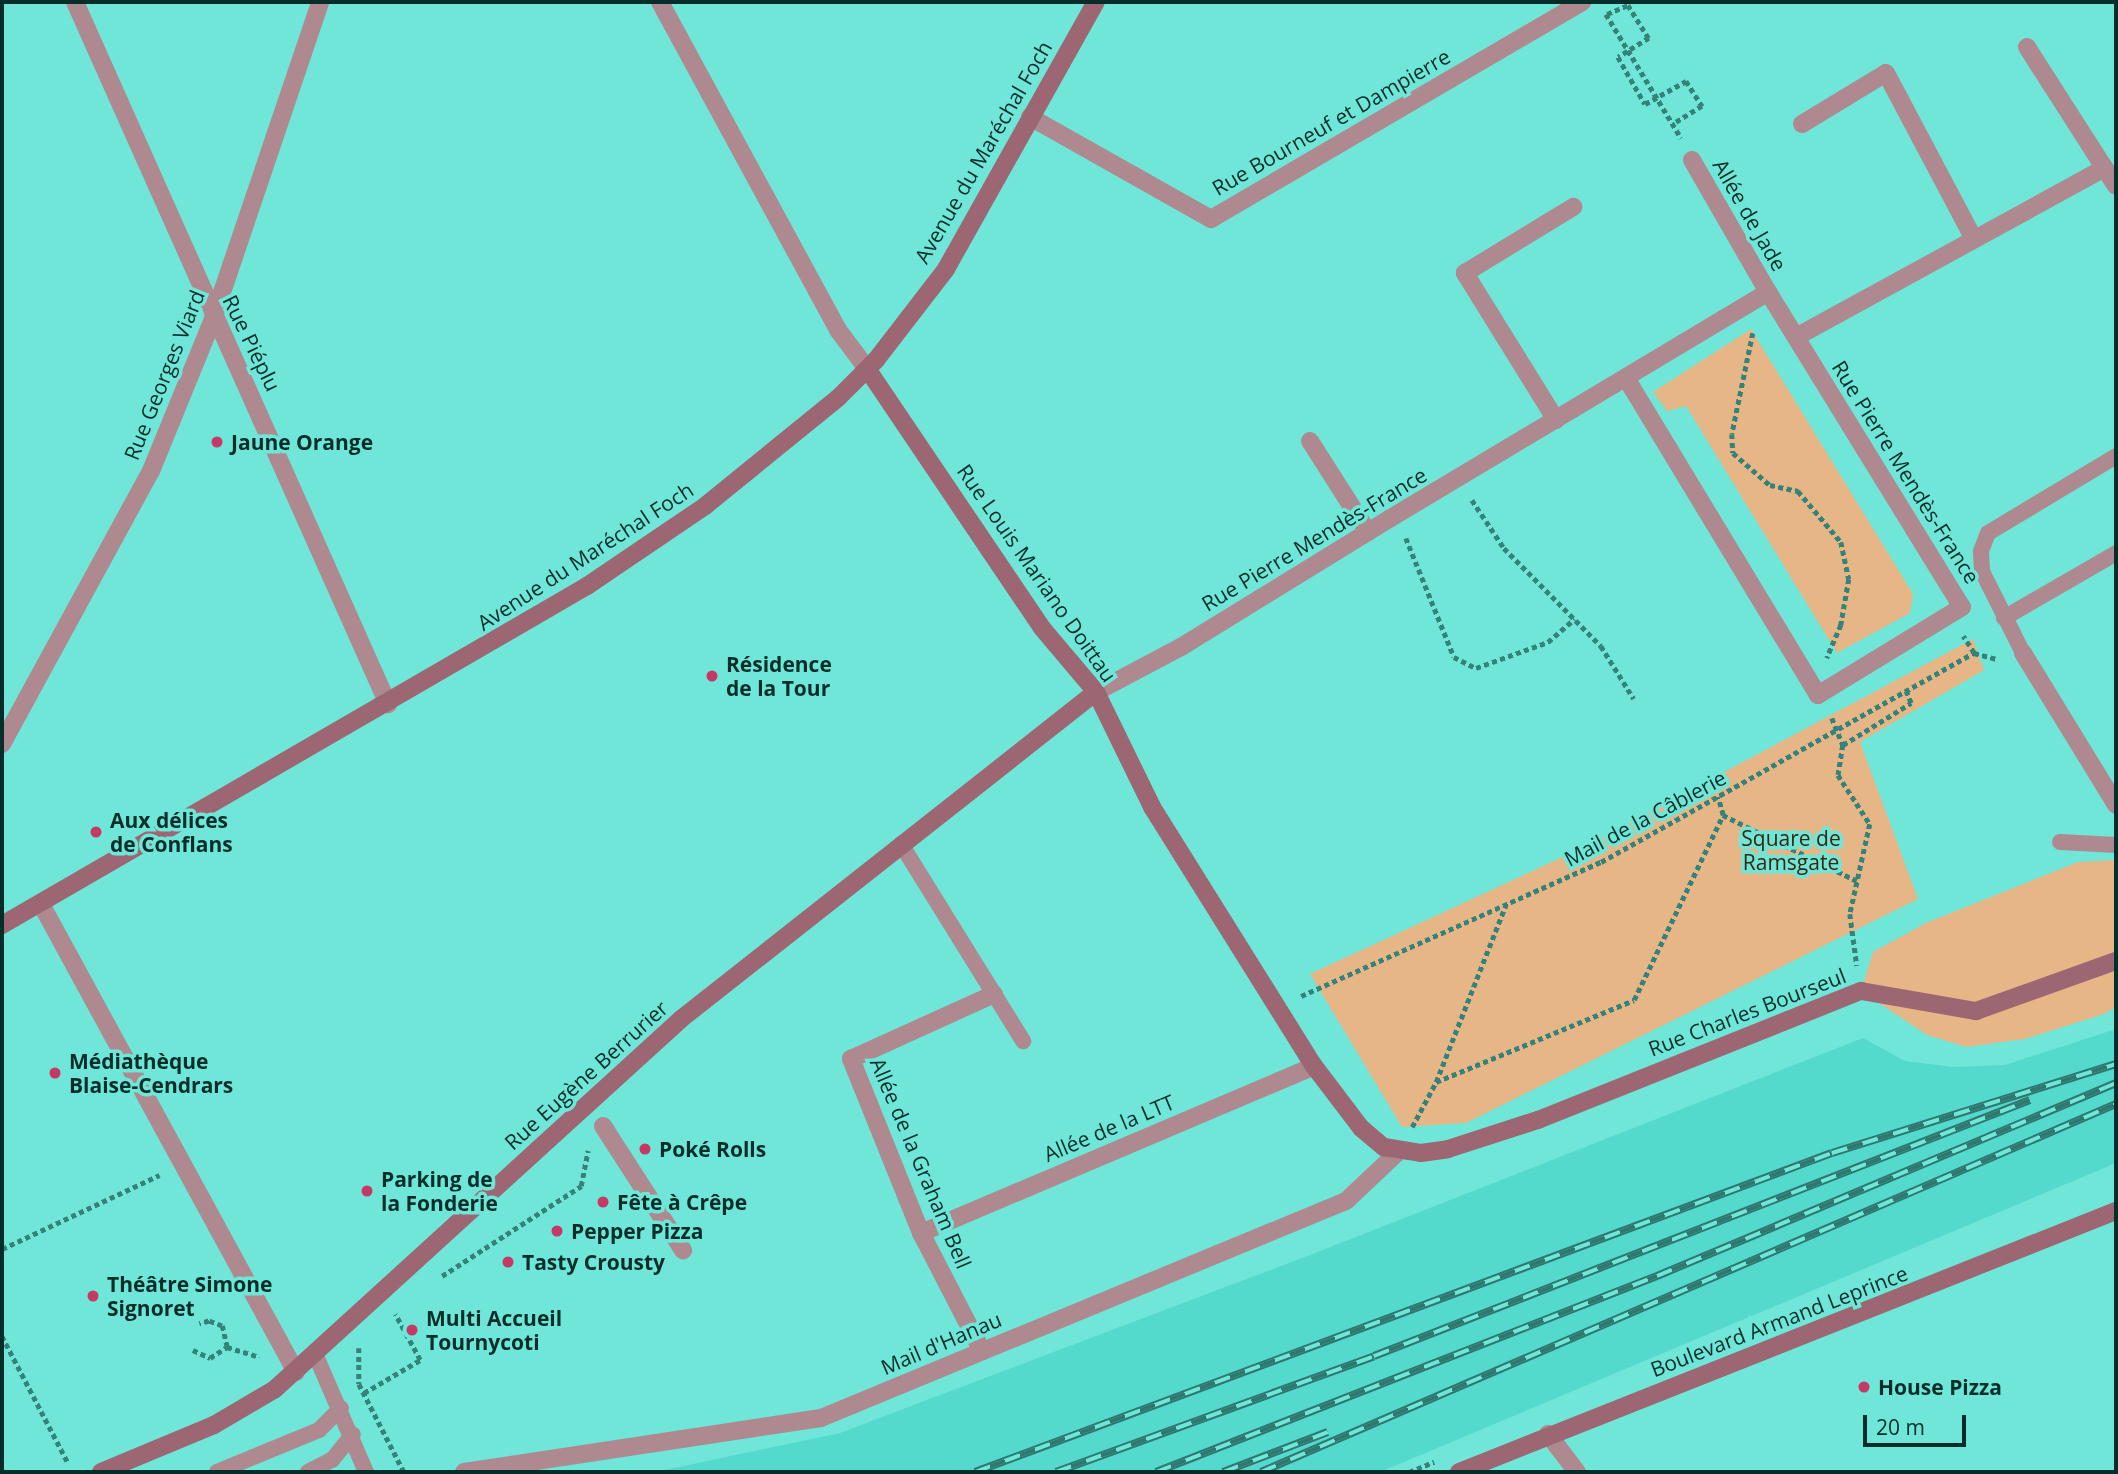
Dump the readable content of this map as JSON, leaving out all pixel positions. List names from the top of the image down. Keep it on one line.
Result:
{"streets":{"street":["Rue Bourneuf et Dampierre","Avenue du Maréchal Foch","Allée de Jade","Rue Piéplu","Rue Georges Viard","Rue Pierre Mendès-France","Rue Louis Mariano Doittau","Rue Charles Bourseul","Rue Eugène Berrurier","Allée de la LTT","Allée de la Graham Bell","Boulevard Armand Leprince","Mail d'Hanau"],"path":["Mail de la Câblerie"]},"crossings":[["Rue Bourneuf et Dampierre","Avenue du Maréchal Foch"],["Avenue du Maréchal Foch","Rue Piéplu"],["Avenue du Maréchal Foch","Rue Louis Mariano Doittau"],["Allée de Jade","Rue Pierre Mendès-France"],["Rue Piéplu","Rue Georges Viard"],["Rue Pierre Mendès-France","Rue Louis Mariano Doittau"],["Rue Pierre Mendès-France","Mail de la Câblerie"],["Rue Pierre Mendès-France","Rue Eugène Berrurier"],["Rue Louis Mariano Doittau","Mail de la Câblerie"],["Rue Louis Mariano Doittau","Rue Charles Bourseul"],["Rue Louis Mariano Doittau","Rue Eugène Berrurier"],["Rue Louis Mariano Doittau","Allée de la LTT"],["Rue Louis Mariano Doittau","Mail d'Hanau"],["Rue Charles Bourseul","Mail d'Hanau"],["Allée de la LTT","Allée de la Graham Bell"],["Allée de la Graham Bell","Mail d'Hanau"]],"parks":["Square de Ramsgate"],"places":["Jaune Orange","Résidence de la Tour","Aux délices de Conflans","Médiathèque Blaise-Cendrars","Poké Rolls","Parking de la Fonderie","Fête à Crêpe","Pepper Pizza","Tasty Crousty","Théâtre Simone Signoret","Multi Accueil Tournycoti","House Pizza"],"scale_bar":"20 m"}
